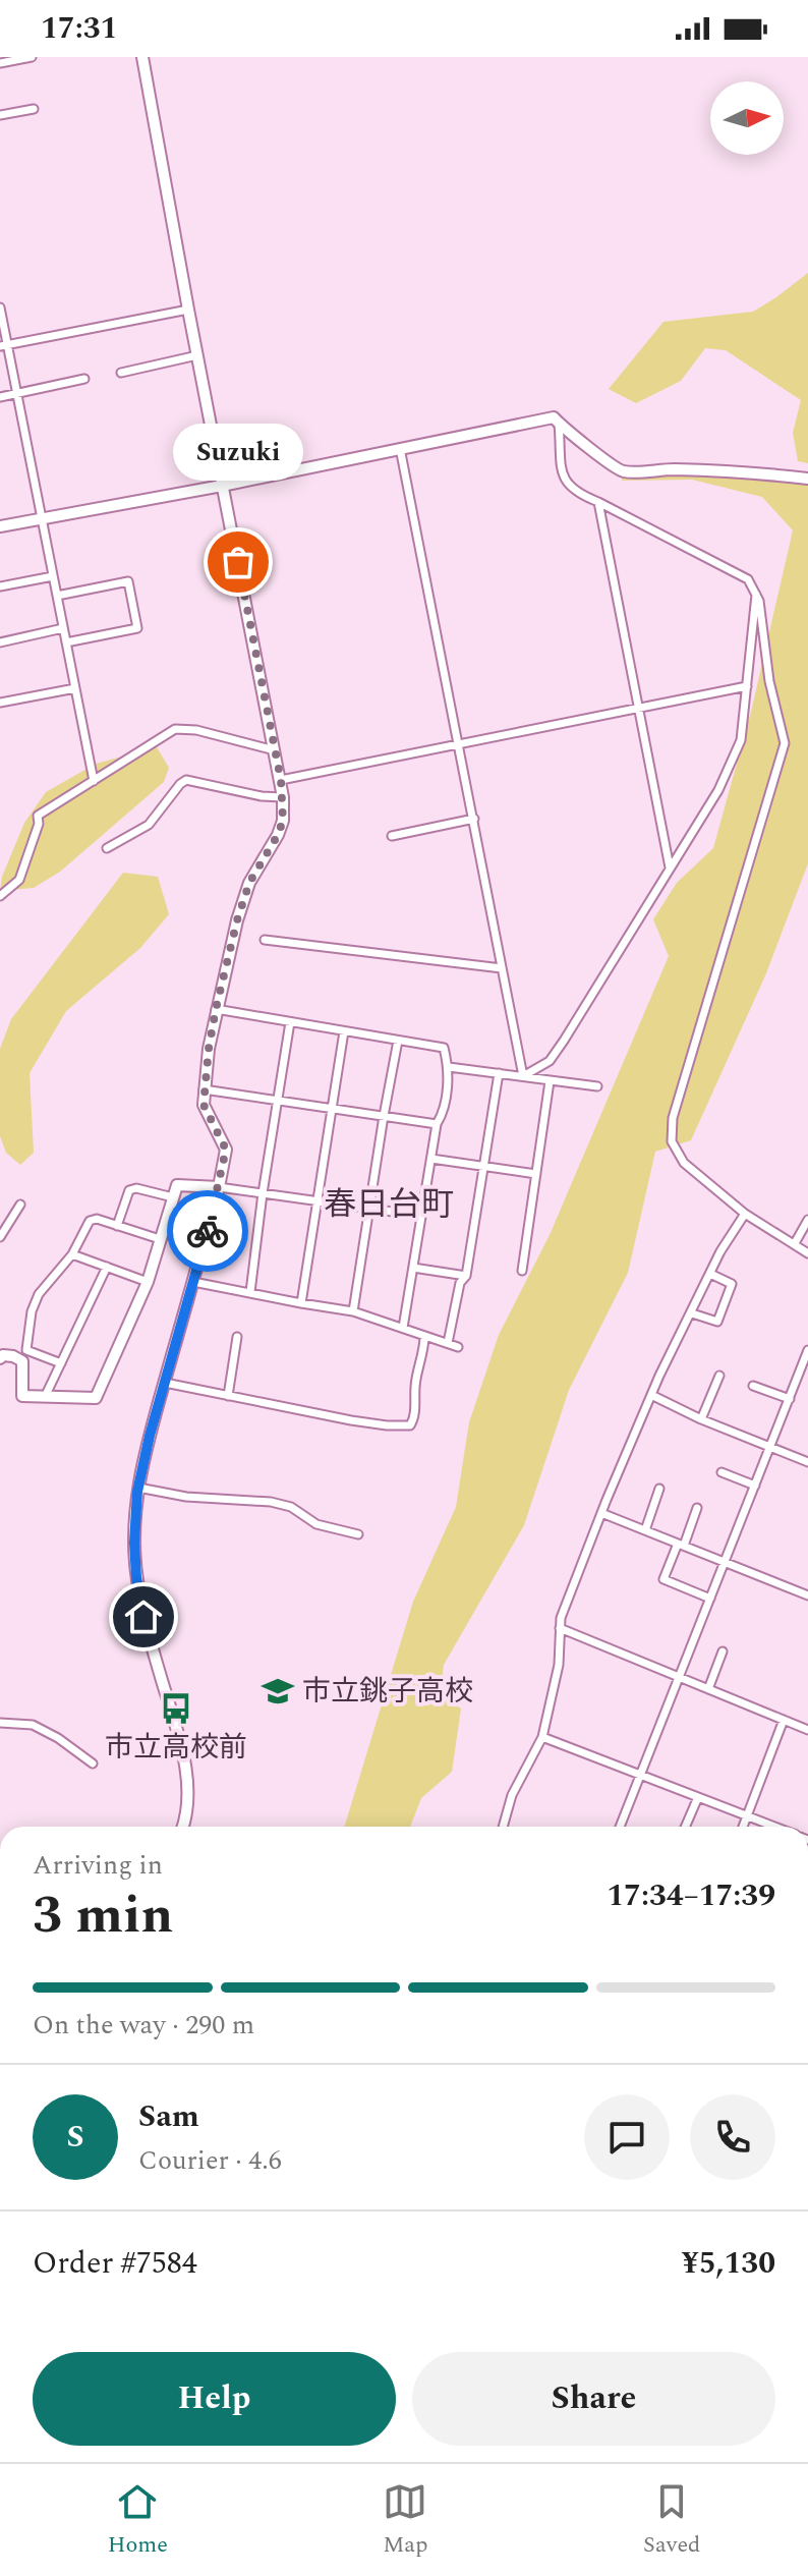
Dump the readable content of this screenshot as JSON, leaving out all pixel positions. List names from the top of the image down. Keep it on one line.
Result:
{"districts":["春日台町"],"places":{"other":["Suzuki"],"school or university":["市立銚子高校"],"bus stop":["市立高校前"]},"north":"right","page":{"status":"17:31","bubble":"Suzuki","heading":["3 min","Arriving in","17:34–17:39"],"panel":["Sam","Courier · 4.6","Order #7584","¥5,130"],"bar":"On the way · 290 m","round":"S","buttons":["Help","Share"],"tabs":["Home","Map","Saved"]}}
